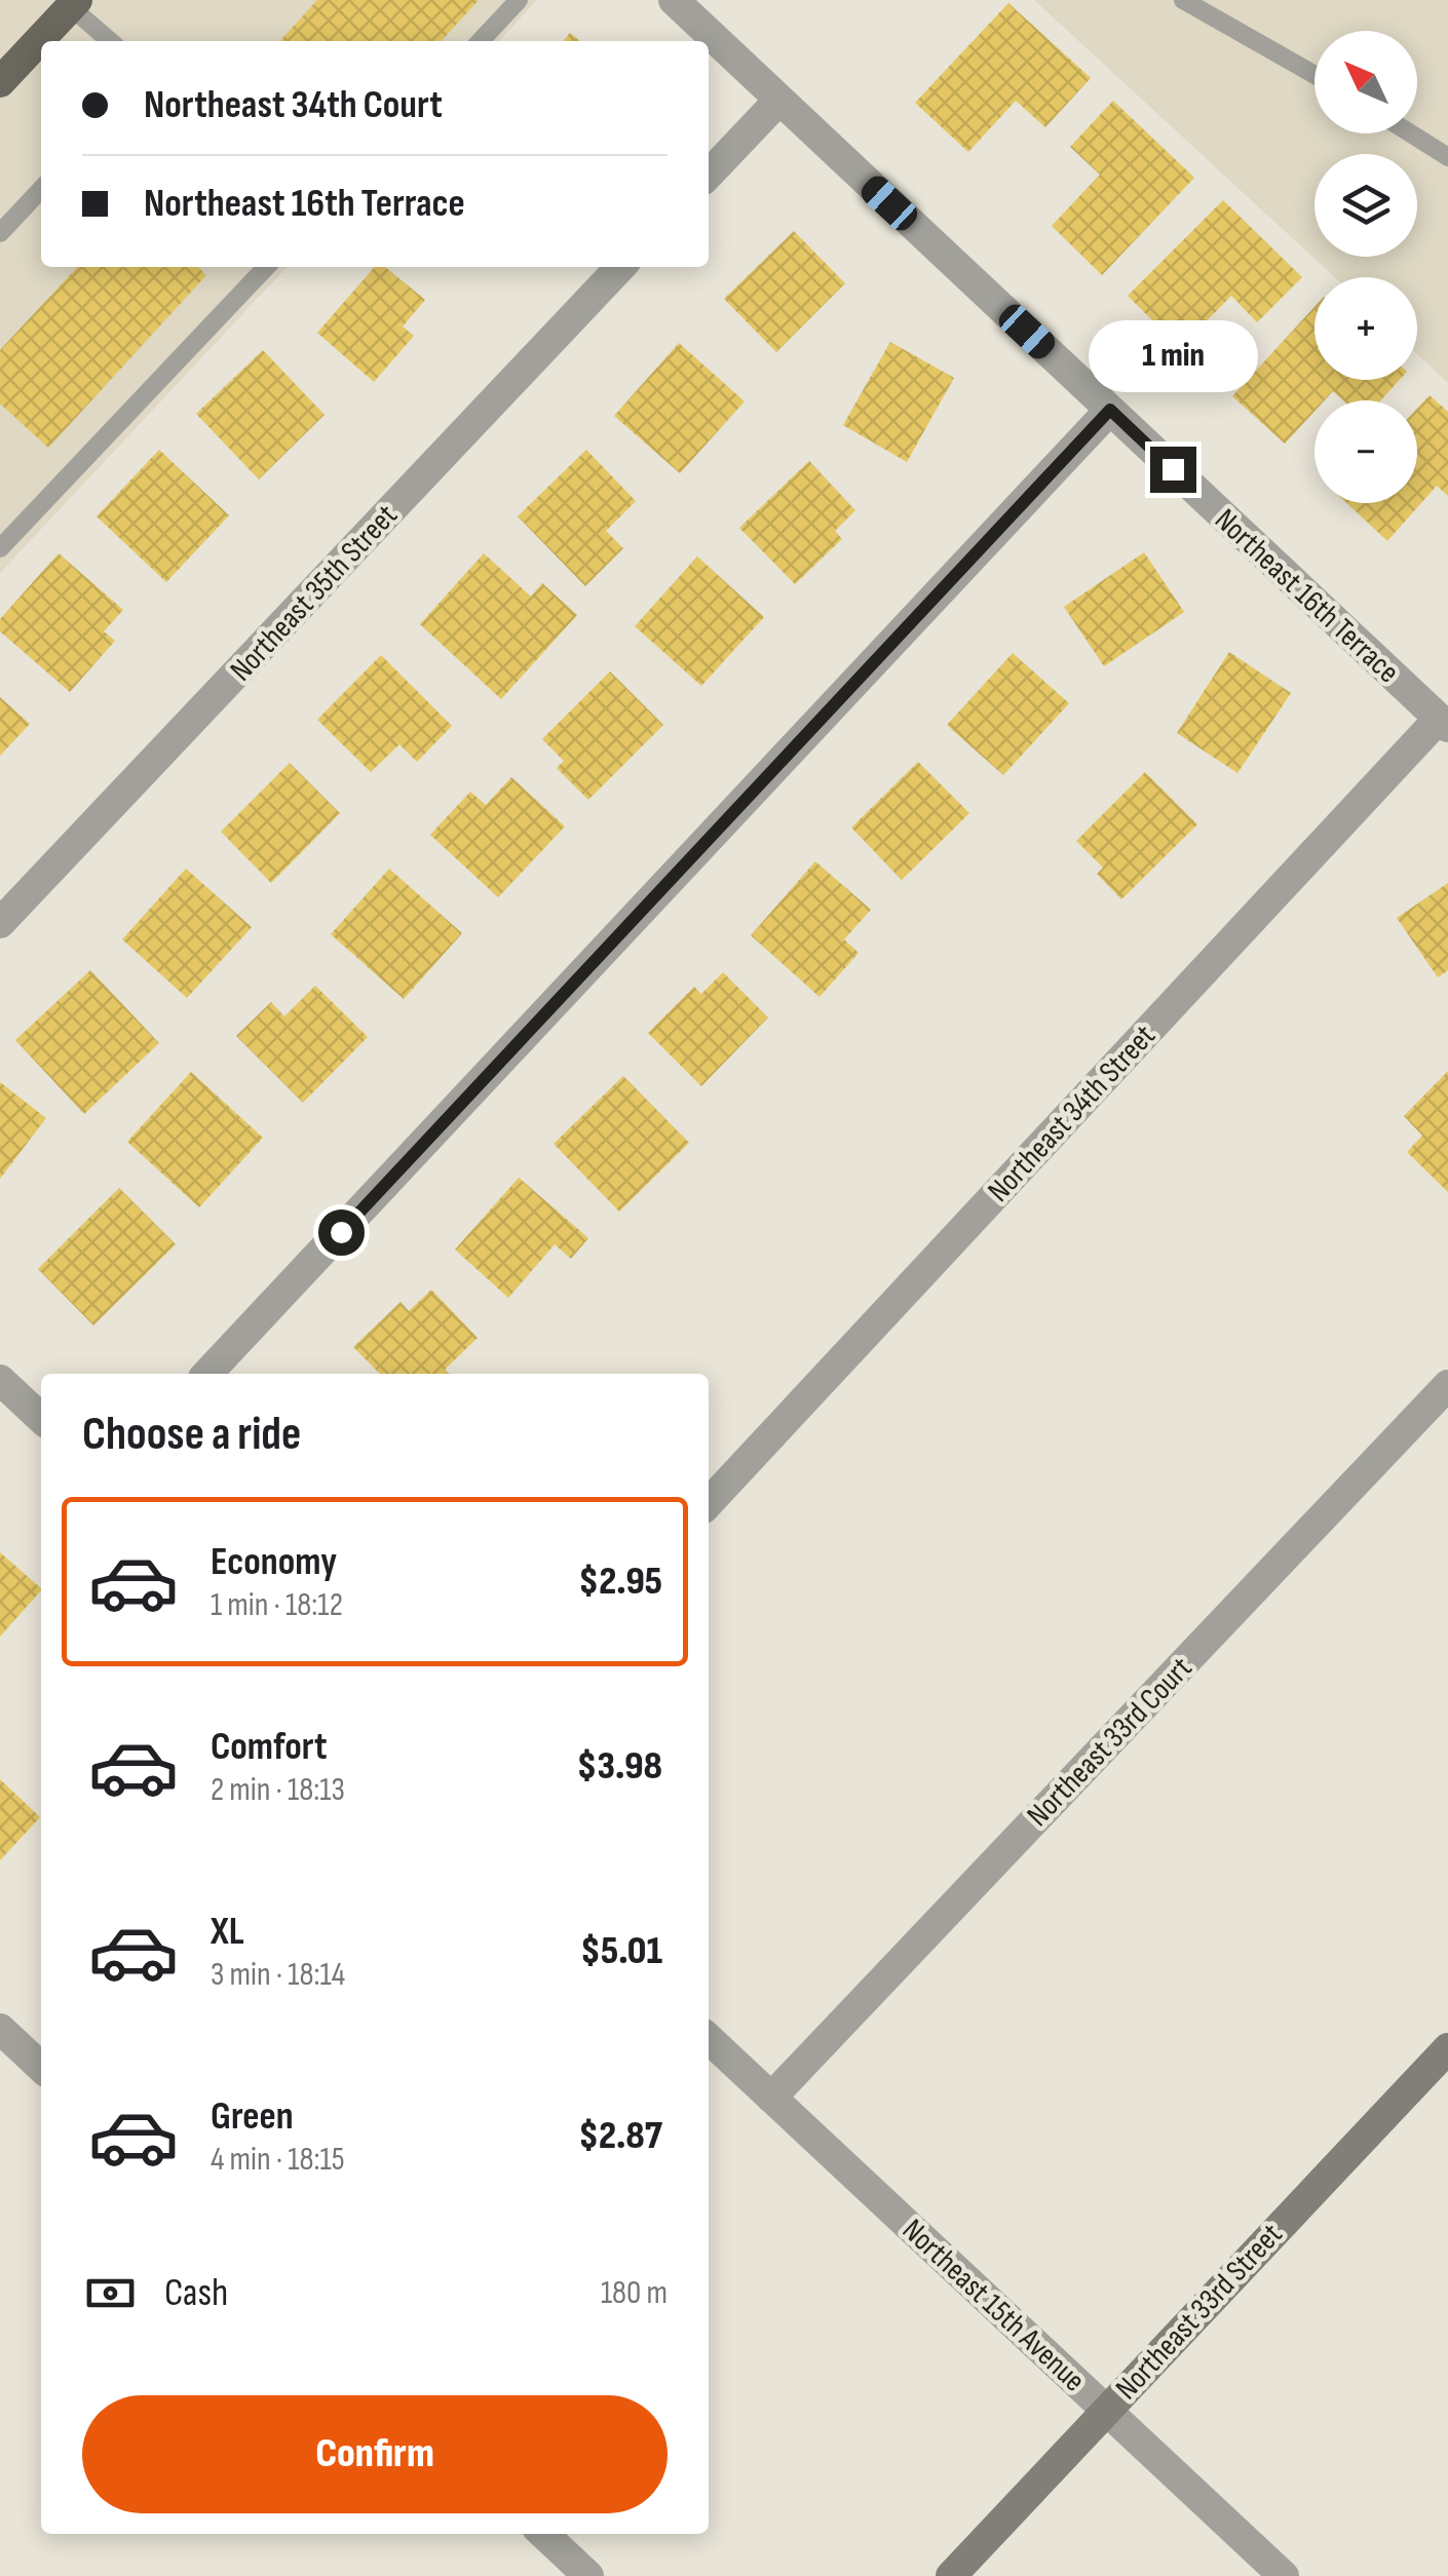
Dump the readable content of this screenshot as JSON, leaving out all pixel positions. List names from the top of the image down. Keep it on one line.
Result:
{"streets":{"street":["Northeast 35th Street","Northeast 16th Terrace","Northeast 34th Street","Northeast 33rd Court","Northeast 15th Avenue","Northeast 33rd Street"]},"crossings":[["Northeast 16th Terrace","Northeast 34th Street"],["Northeast 33rd Court","Northeast 15th Avenue"],["Northeast 15th Avenue","Northeast 33rd Street"]],"north":"top left","page":{"map_buttons":["+","−"],"banner":["Northeast 34th Court","Northeast 16th Terrace"],"bubble":"1 min","heading":"Choose a ride","list":[{"name":"Economy","note":"1 min · 18:12","value":"$2.95"},{"name":"Comfort","note":"2 min · 18:13","value":"$3.98"},{"name":"XL","note":"3 min · 18:14","value":"$5.01"},{"name":"Green","note":"4 min · 18:15","value":"$2.87"}],"pay":["Cash","180 m"],"buttons":"Confirm"}}
